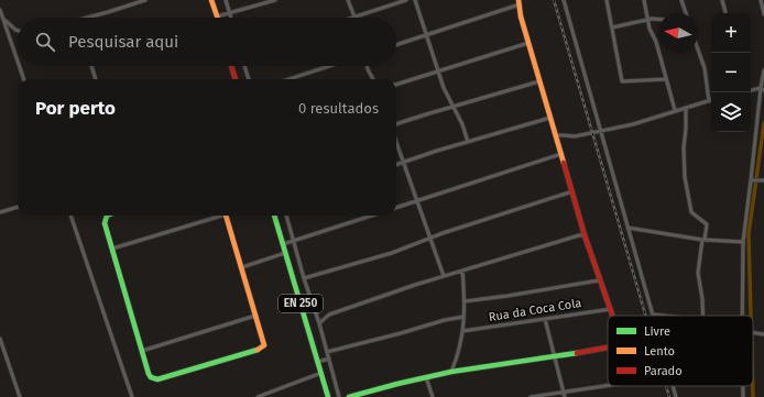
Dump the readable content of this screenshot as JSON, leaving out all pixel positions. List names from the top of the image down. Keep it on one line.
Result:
{"streets":{"street":["EN 250","Rua da Coca Cola"]},"legend":["Livre","Lento","Parado"],"north":"left","page":{"map_buttons":["+","−"],"search":"Pesquisar aqui","heading":["Por perto","0 resultados"]}}
